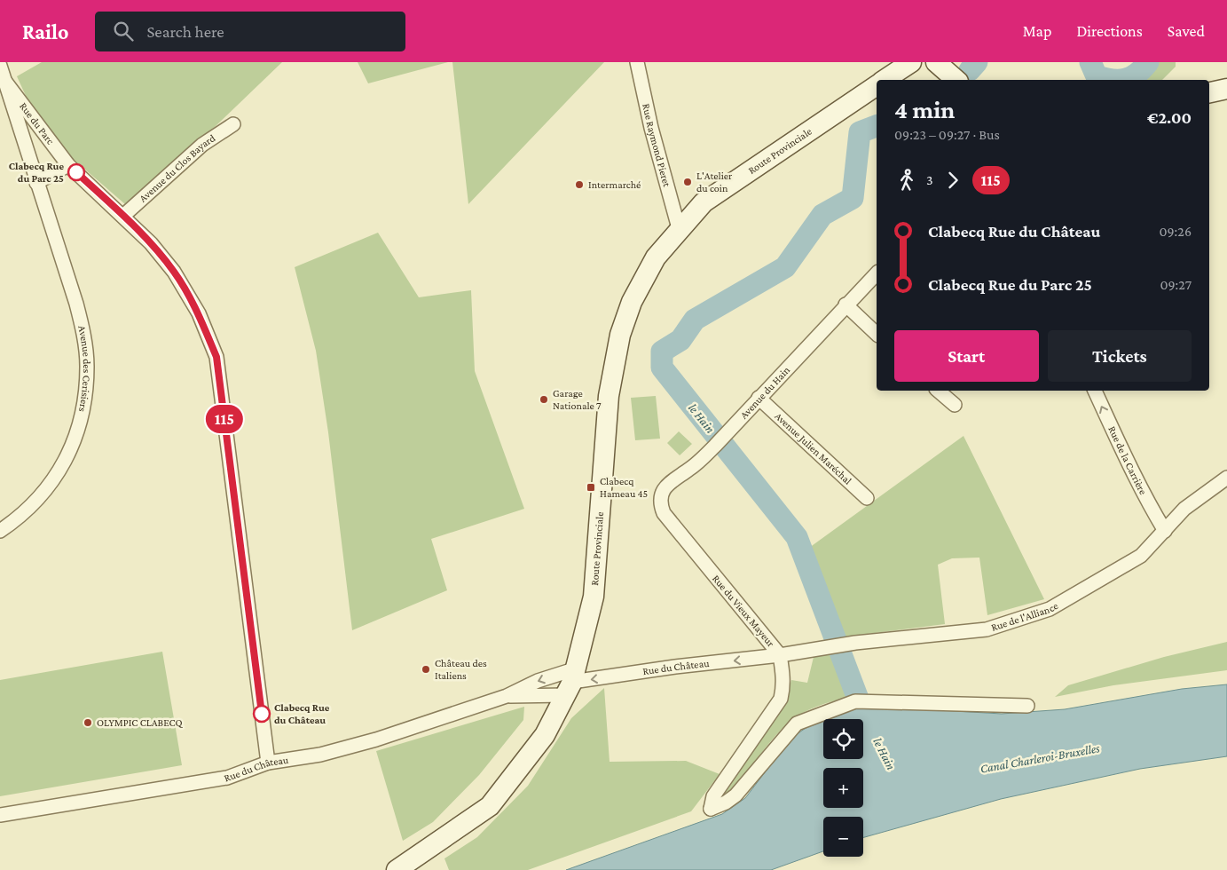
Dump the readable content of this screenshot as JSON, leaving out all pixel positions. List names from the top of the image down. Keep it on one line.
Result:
{"streets":{"main road":["Route Provinciale"],"street":["Rue du Parc","Rue Raymond Pieret","Avenue du Clos Bayard","Avenue des Cerisiers","Avenue du Hain","Avenue Julien Maréchal","Rue de la Carrière","Rue du Vieux Mayeur","Rue de l'Alliance","Rue du Château"]},"crossings":[["Rue du Parc","Avenue du Clos Bayard"],["Rue du Parc","Avenue des Cerisiers"],["Rue du Parc","Rue du Château"],["Rue Raymond Pieret","Route Provinciale"],["Route Provinciale","Rue du Château"],["Avenue du Hain","Avenue Julien Maréchal"],["Avenue du Hain","Rue du Vieux Mayeur"],["Rue de la Carrière","Rue de l'Alliance"],["Rue du Vieux Mayeur","Rue de l'Alliance"],["Rue du Vieux Mayeur","Rue du Château"],["Rue de l'Alliance","Rue du Château"]],"one_way":["Rue de la Carrière"],"water":["le Hain","Canal Charleroi-Bruxelles"],"places":{"other":["Clabecq Rue du Parc 25","L'Atelier du coin","Intermarché","Garage Nationale 7","Château des Italiens","Clabecq Rue du Château","OLYMPIC CLABECQ"],"transit":["Clabecq Hameau 45"]},"lines":["bus line 115"],"page":{"header":"Railo","search":"Search here","nav":["Map","Directions","Saved"],"on_map":"115","heading":["4 min","09:23 – 09:27 · Bus","€2.00"],"legs":["3","115"],"list":[{"name":"Clabecq Rue du Château","value":"09:26"},{"name":"Clabecq Rue du Parc 25","value":"09:27"}],"buttons":["Start","Tickets"],"map_buttons":["+","−"]}}
